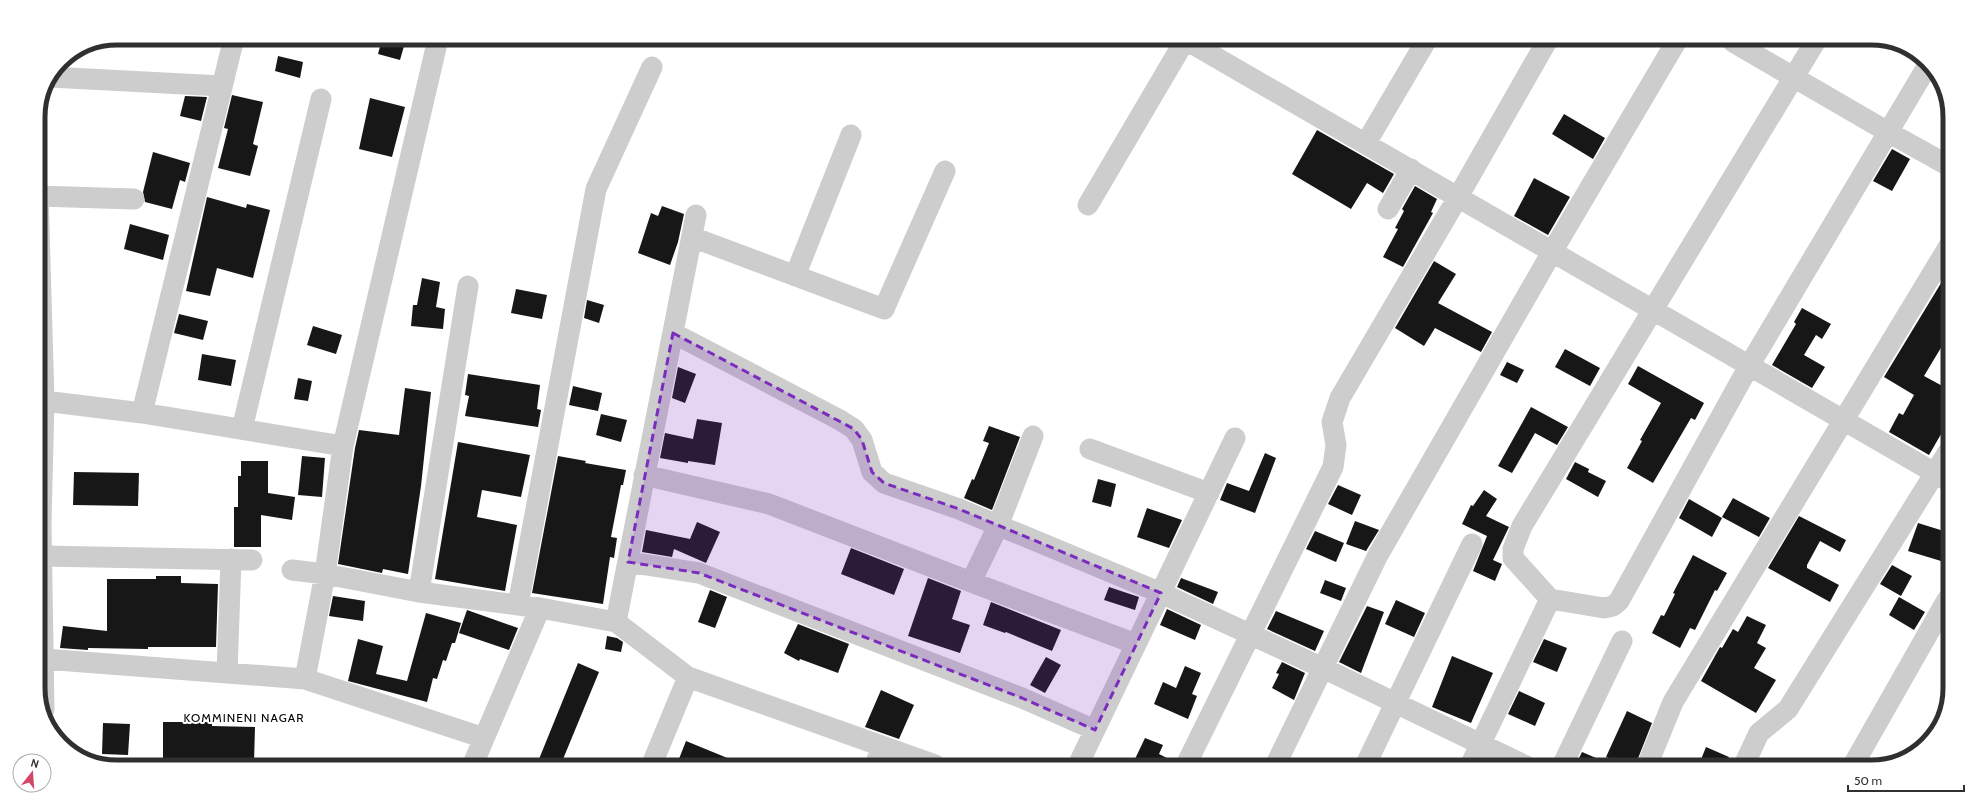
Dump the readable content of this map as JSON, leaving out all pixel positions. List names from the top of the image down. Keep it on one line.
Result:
{"districts":["KOMMINENI NAGAR"],"scale_bar":"50 m","north":"top"}
